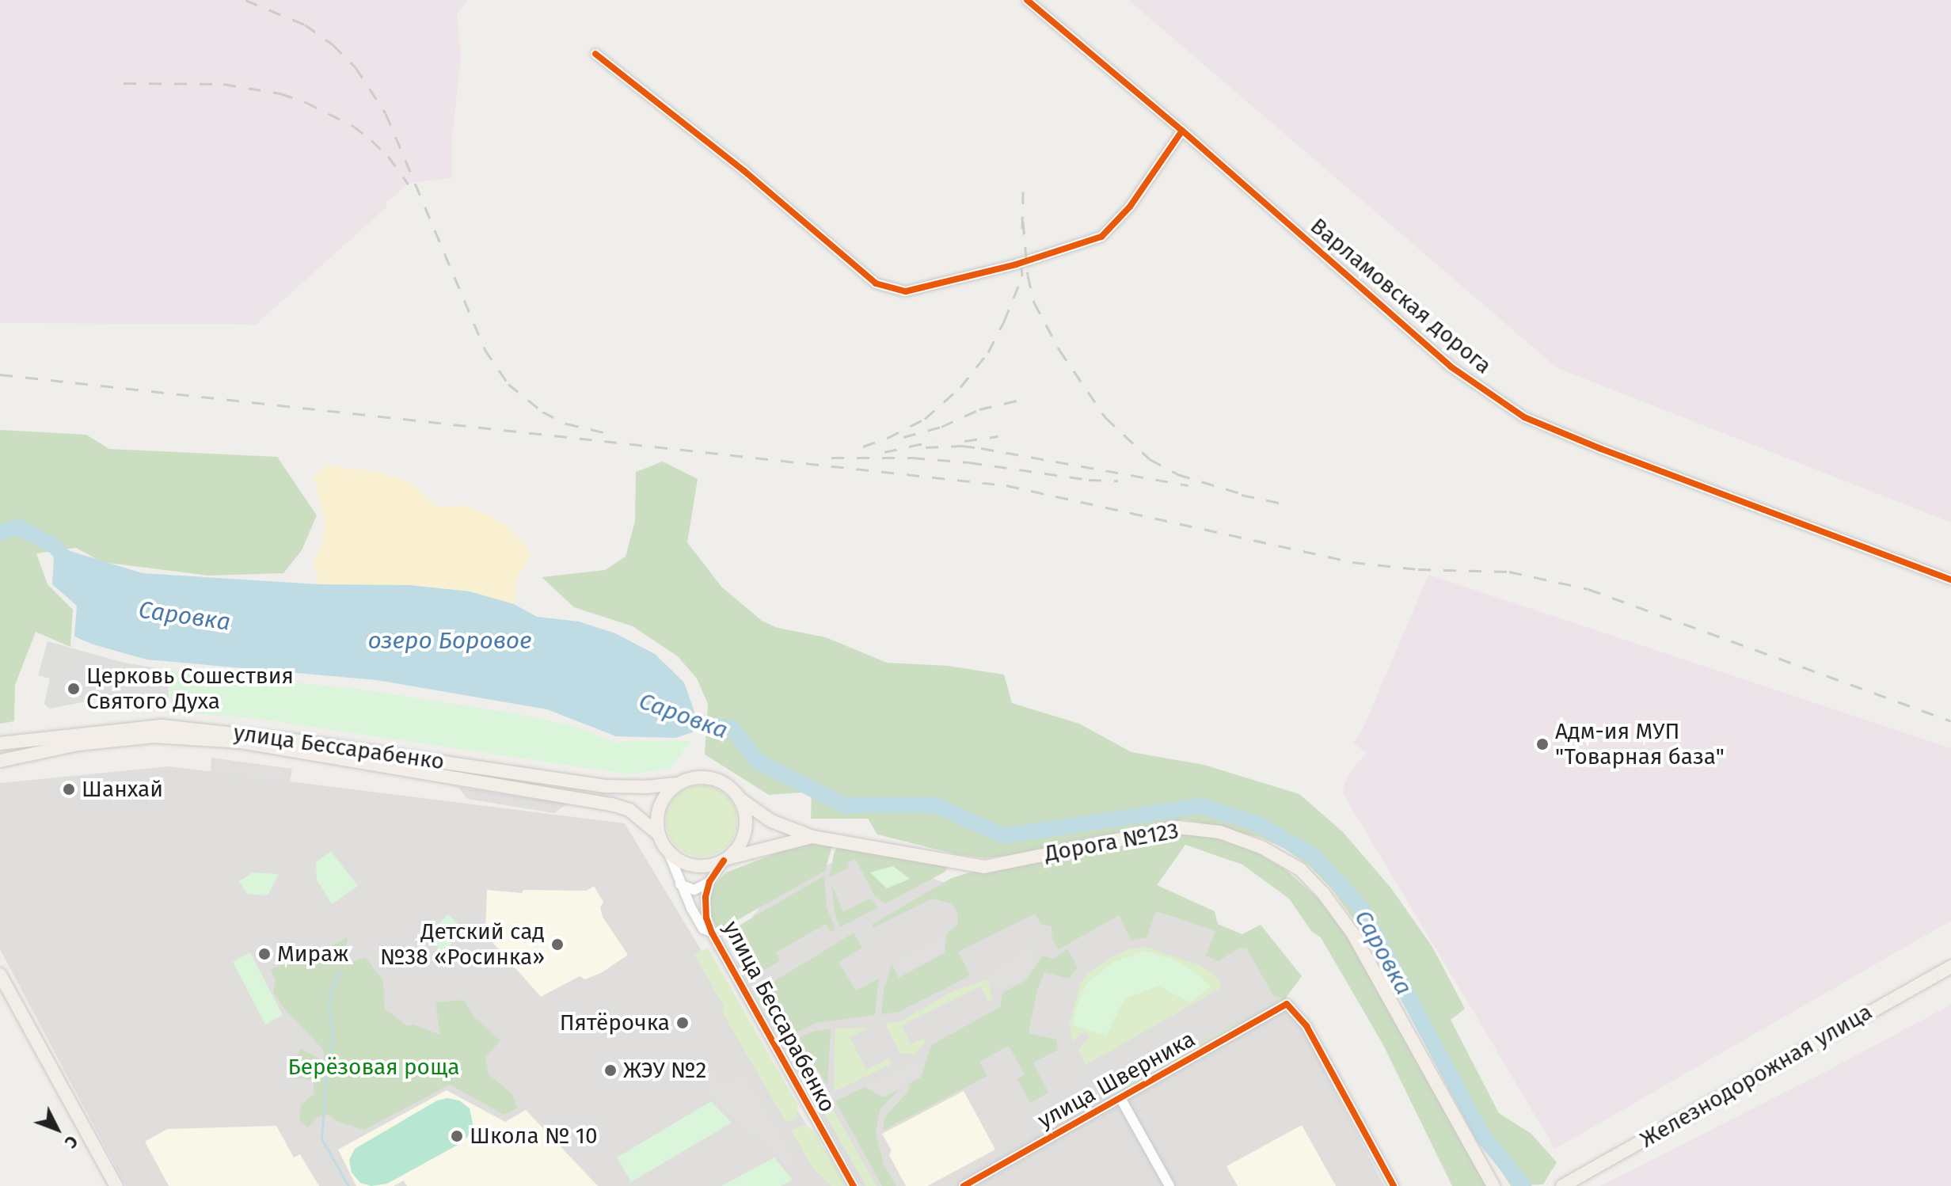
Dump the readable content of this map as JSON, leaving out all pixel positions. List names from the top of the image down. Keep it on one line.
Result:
{"streets":{"main road":["улица Бессарабенко","Дорога №123","Железнодорожная улица"],"street":["Варламовская дорога","улица Шверника"]},"crossings":[["улица Бессарабенко","Дорога №123"]],"water":["Саровка","озеро Боровое"],"parks":["Берёзовая роща"],"places":["Церковь Сошествия Святого Духа","Адм-ия МУП \"Товарная база\"","Шанхай","Детский сад №38 «Росинка»","Мираж","Пятёрочка","ЖЭУ №2","Школа № 10"],"north":"bottom right"}
